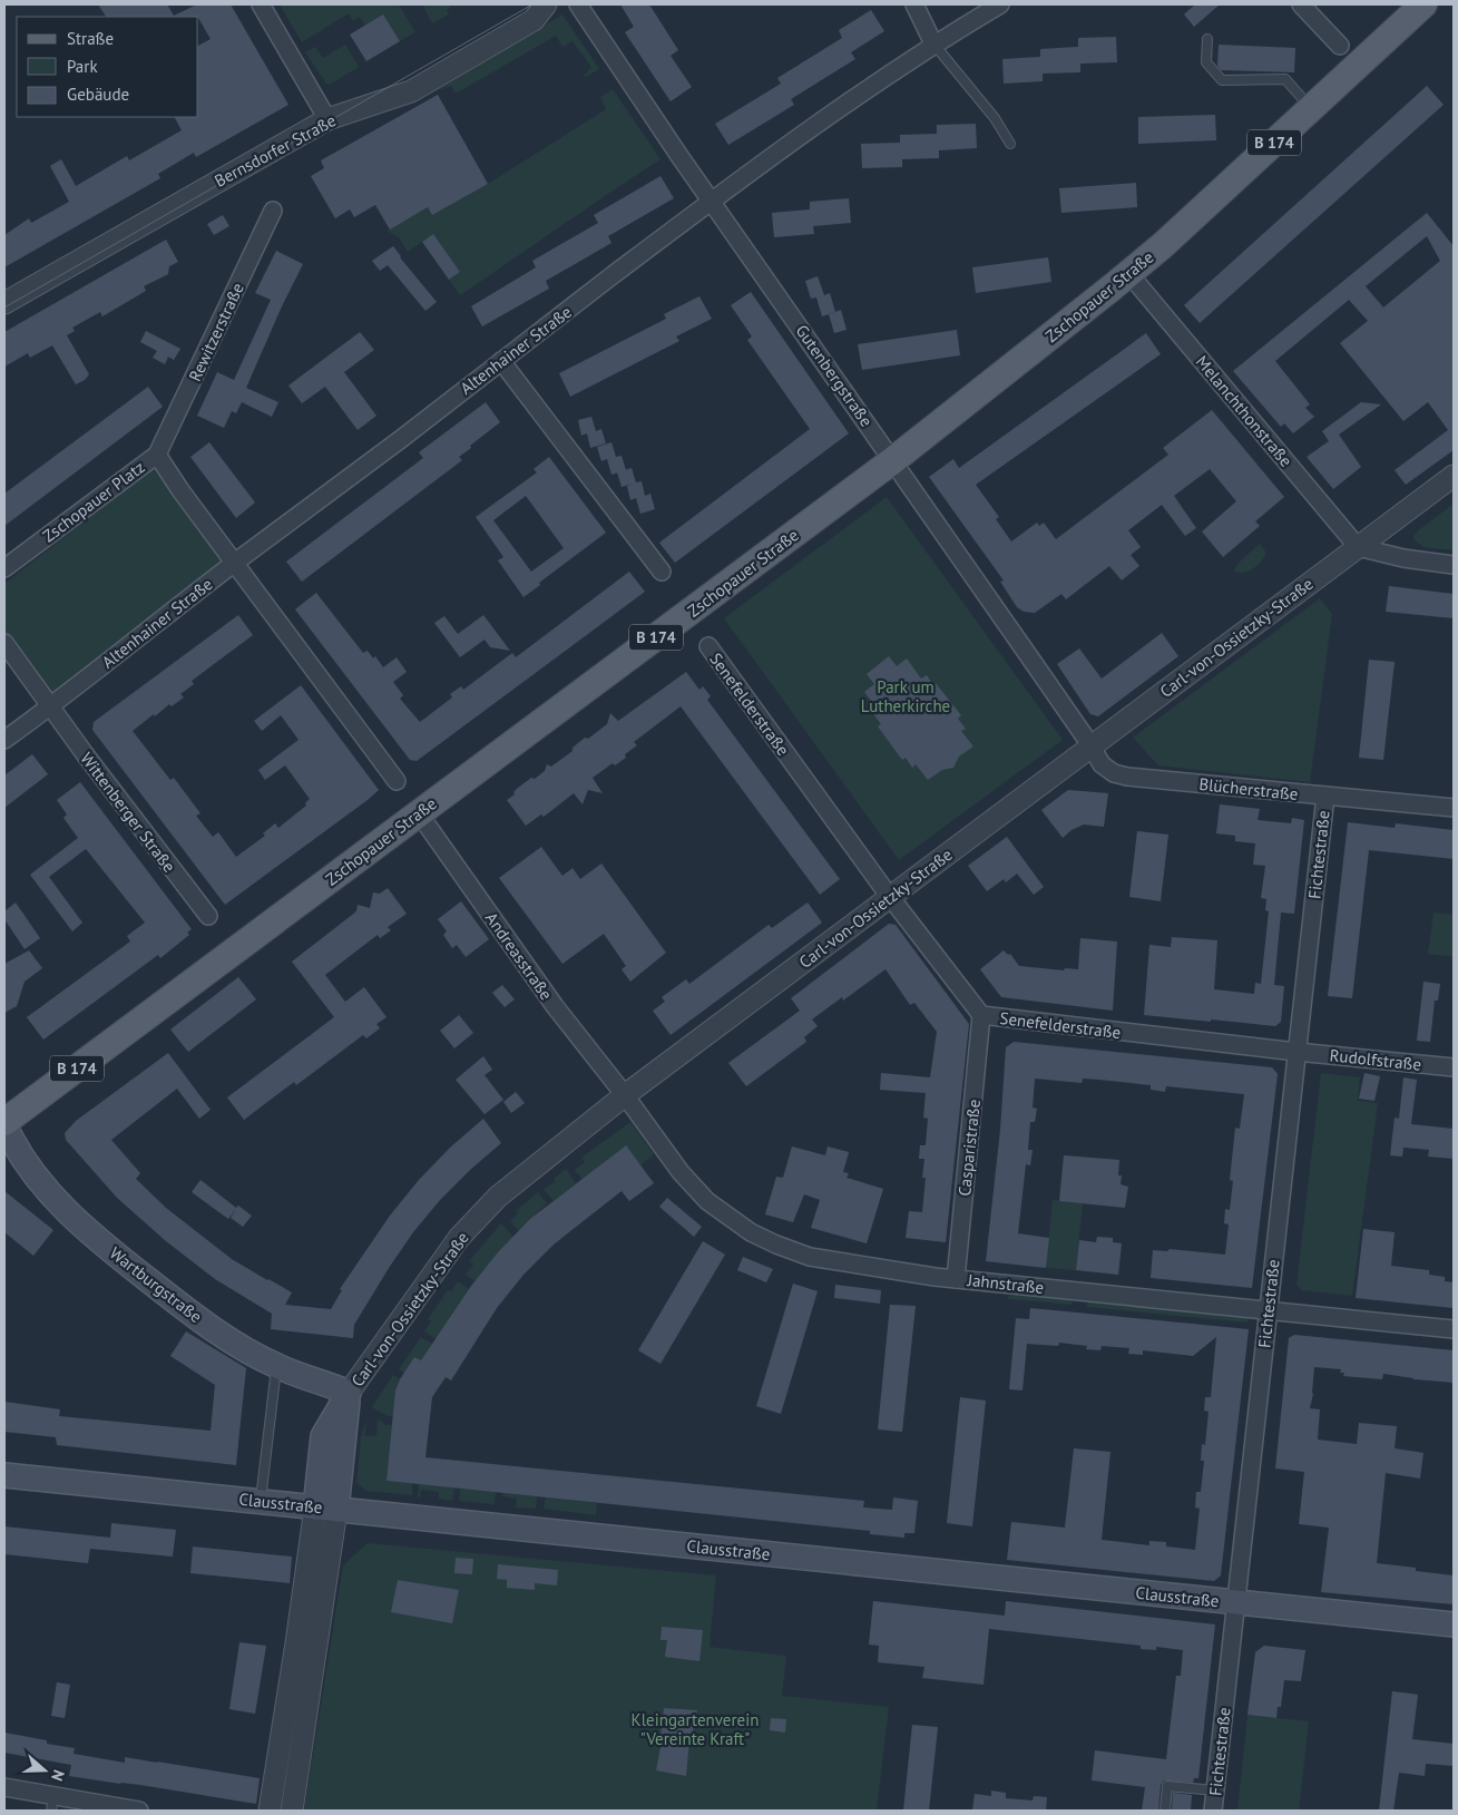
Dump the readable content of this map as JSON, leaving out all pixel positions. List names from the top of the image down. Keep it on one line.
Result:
{"streets":{"main road":["B 174","Zschopauer Straße","Carl-von-Ossietzky-Straße","Wartburgstraße","Clausstraße"],"street":["Bernsdorfer Straße","Rewitzerstraße","Altenhainer Straße","Gutenbergstraße","Melanchthonstraße","Zschopauer Platz","Senefelderstraße","Blücherstraße","Wittenberger Straße","Fichtestraße","Andreasstraße","Rudolfstraße","Casparistraße","Jahnstraße"]},"crossings":[["Zschopauer Straße","Gutenbergstraße"],["Zschopauer Straße","Melanchthonstraße"],["Zschopauer Straße","Andreasstraße"],["Zschopauer Straße","Wartburgstraße"],["Rewitzerstraße","Zschopauer Platz"],["Altenhainer Straße","Gutenbergstraße"],["Altenhainer Straße","Zschopauer Platz"],["Altenhainer Straße","Wittenberger Straße"],["Gutenbergstraße","Carl-von-Ossietzky-Straße"],["Gutenbergstraße","Blücherstraße"],["Melanchthonstraße","Carl-von-Ossietzky-Straße"],["Carl-von-Ossietzky-Straße","Senefelderstraße"],["Carl-von-Ossietzky-Straße","Blücherstraße"],["Carl-von-Ossietzky-Straße","Andreasstraße"],["Carl-von-Ossietzky-Straße","Jahnstraße"],["Carl-von-Ossietzky-Straße","Wartburgstraße"],["Carl-von-Ossietzky-Straße","Clausstraße"],["Senefelderstraße","Fichtestraße"],["Senefelderstraße","Rudolfstraße"],["Senefelderstraße","Casparistraße"],["Blücherstraße","Fichtestraße"],["Fichtestraße","Rudolfstraße"],["Fichtestraße","Jahnstraße"],["Fichtestraße","Clausstraße"],["Andreasstraße","Jahnstraße"],["Casparistraße","Jahnstraße"]],"parks":["Park um Lutherkirche","Kleingartenverein \"Vereinte Kraft\""],"legend":["Straße","Park","Gebäude"],"north":"right"}
